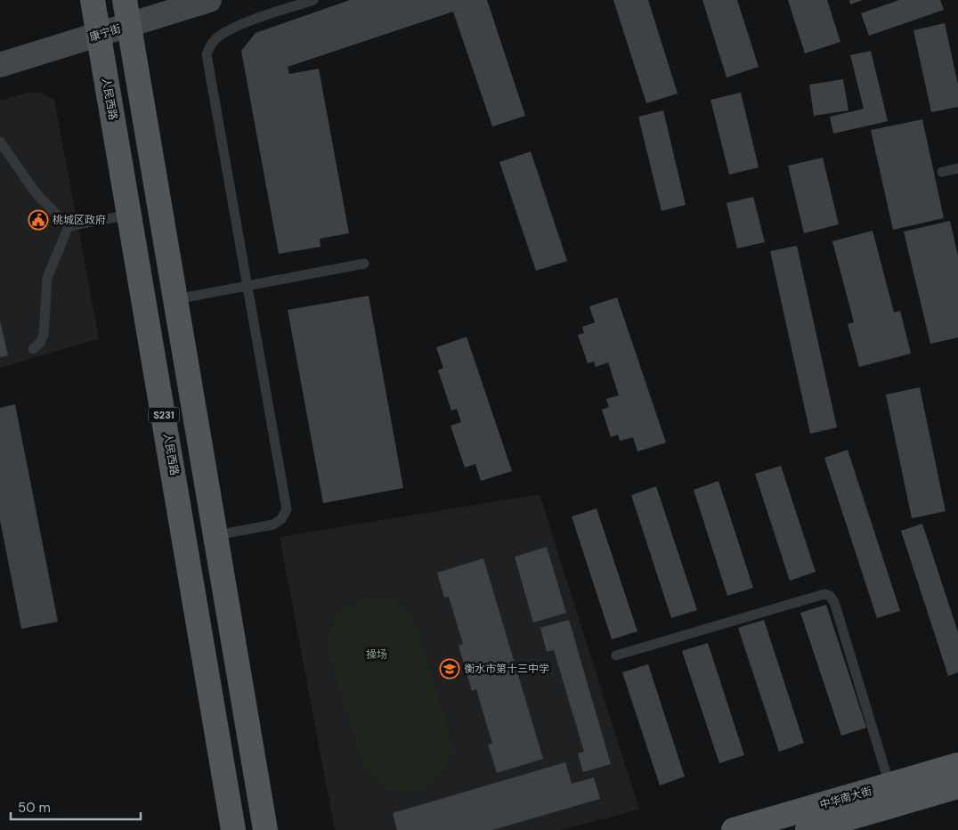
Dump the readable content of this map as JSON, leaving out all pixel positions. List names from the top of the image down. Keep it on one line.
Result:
{"streets":{"main road":["人民西路","S231","中华南大街"],"street":["康宁街"]},"crossings":[["康宁街","人民西路"],["康宁街","S231"]],"parks":["操场"],"places":{"public building":["桃城区政府"],"school or university":["衡水市第十三中学"]},"scale_bar":"50 m"}
